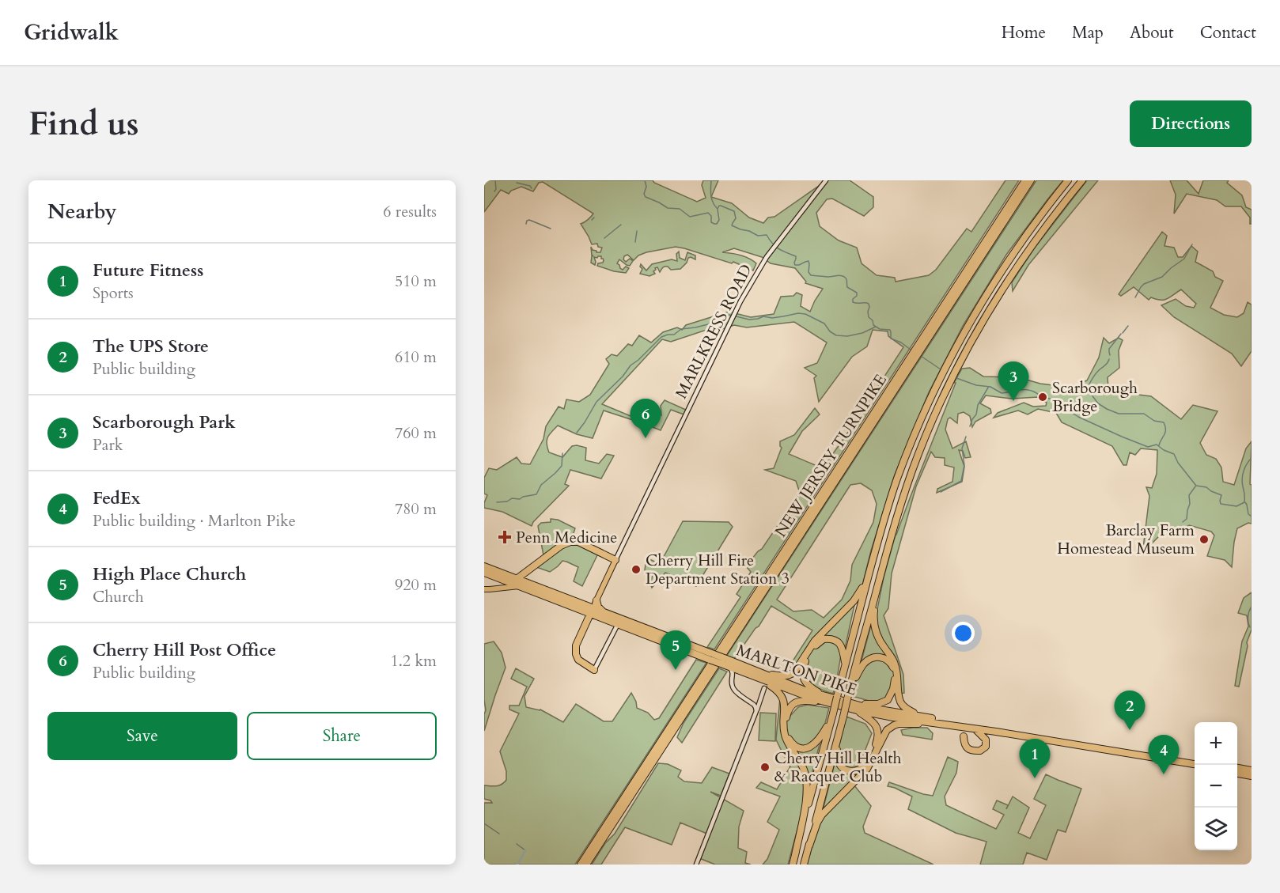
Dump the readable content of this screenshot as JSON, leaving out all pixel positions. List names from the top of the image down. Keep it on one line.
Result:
{"streets":{"highway":["NEW JERSEY TURNPIKE","MARLTON PIKE"],"main road":["MARLKRESS ROAD"]},"crossings":[["MARLKRESS ROAD","MARLTON PIKE"]],"places":{"other":["Scarborough Bridge","Barclay Farm Homestead Museum","Cherry Hill Fire Department Station 3","Cherry Hill Health & Racquet Club"],"health":["Penn Medicine"]},"page":{"header":"Gridwalk","nav":["Home","Map","About","Contact"],"buttons":["Directions",["Save","Share"]],"title":"Find us","heading":["Nearby","6 results"],"list":[{"mark":"1","name":"Future Fitness","note":"Sports","value":"510 m"},{"mark":"2","name":"The UPS Store","note":"Public building","value":"610 m"},{"mark":"3","name":"Scarborough Park","note":"Park","value":"760 m"},{"mark":"4","name":"FedEx","note":"Public building · Marlton Pike","value":"780 m"},{"mark":"5","name":"High Place Church","note":"Church","value":"920 m"},{"mark":"6","name":"Cherry Hill Post Office","note":"Public building","value":"1.2 km"}],"pins":["3","6","5","2","4","1"],"map_buttons":["+","−"]}}
